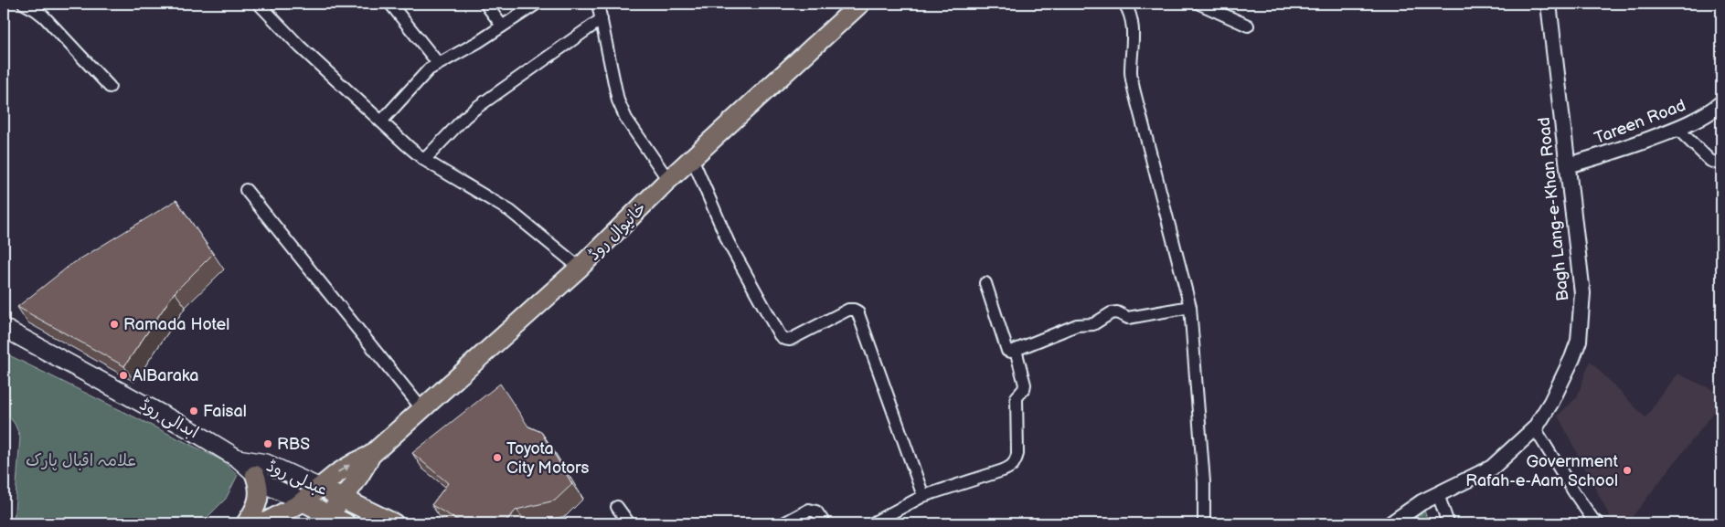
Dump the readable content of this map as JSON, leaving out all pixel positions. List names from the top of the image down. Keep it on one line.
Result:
{"streets":{"main road":["خانیوال روڈ","ابدالی روڈ","عبدلی روڈ"],"street":["Tareen Road","Bagh Lang-e-Khan Road"]},"crossings":[["Tareen Road","Bagh Lang-e-Khan Road"],["خانیوال روڈ","عبدلی روڈ"],["ابدالی روڈ","عبدلی روڈ"]],"parks":["علامہ اقبال پارک"],"places":["Ramada Hotel","AlBaraka","Faisal","RBS","Toyota City Motors","Government Rafah-e-Aam School"]}
